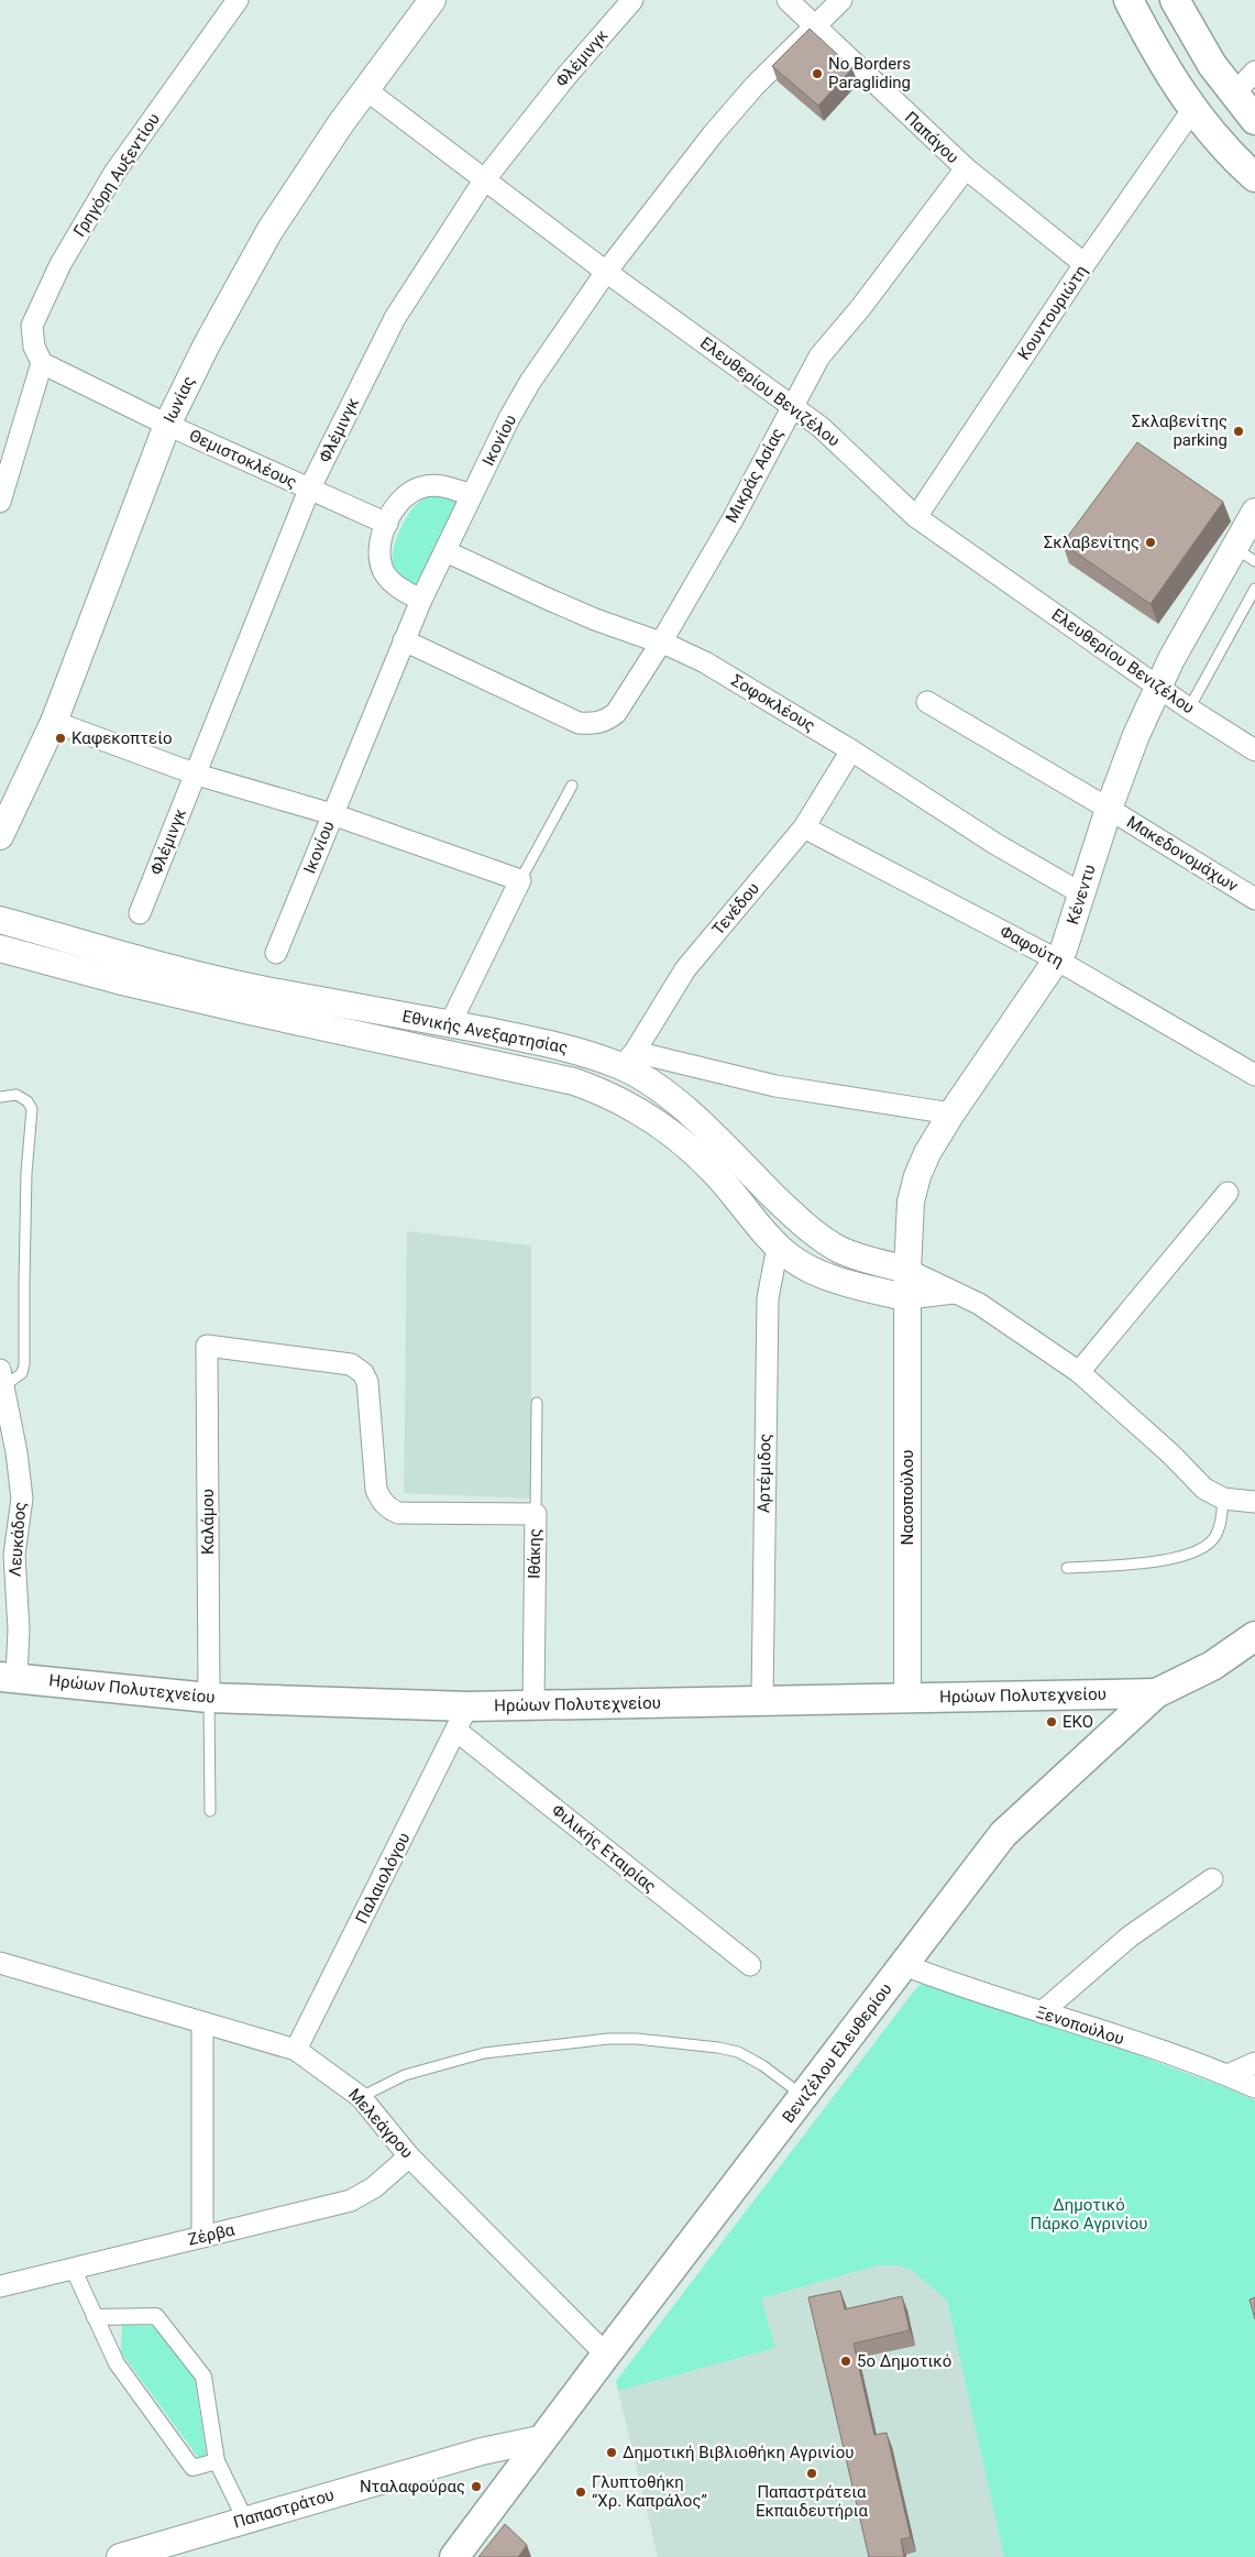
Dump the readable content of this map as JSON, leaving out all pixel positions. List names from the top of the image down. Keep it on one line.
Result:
{"streets":{"main road":["Ηρώων Πολυτεχνείου","Βενιζέλου Ελευθερίου"],"street":["Φλέμινγκ","Παπάγου","Γρηγόρη Αυξεντίου","Κουντουριώτη","Ελευθερίου Βενιζέλου","Ιωνίας","Ικονίου","Θεμιστοκλέους","Μικράς Ασίας","Σοφοκλέους","Μακεδονομάχων","Κένεντυ","Τενέδου","Φαφούτη","Εθνικής Ανεξαρτησίας","Αρτέμιδος","Νασοπούλου","Καλάμου","Λευκάδος","Ιθάκης","Φιλικής Εταιρίας","Παλαιολόγου","Ξενοπούλου","Μελεάγρου","Ζέρβα","Παπαστράτου"]},"crossings":[["Φλέμινγκ","Ελευθερίου Βενιζέλου"],["Φλέμινγκ","Θεμιστοκλέους"],["Παπάγου","Κουντουριώτη"],["Παπάγου","Ικονίου"],["Παπάγου","Μικράς Ασίας"],["Γρηγόρη Αυξεντίου","Θεμιστοκλέους"],["Κουντουριώτη","Ελευθερίου Βενιζέλου"],["Ελευθερίου Βενιζέλου","Ιωνίας"],["Ελευθερίου Βενιζέλου","Ικονίου"],["Ελευθερίου Βενιζέλου","Μικράς Ασίας"],["Ελευθερίου Βενιζέλου","Κένεντυ"],["Ιωνίας","Θεμιστοκλέους"],["Ικονίου","Μικράς Ασίας"],["Ικονίου","Σοφοκλέους"],["Μικράς Ασίας","Σοφοκλέους"],["Σοφοκλέους","Κένεντυ"],["Σοφοκλέους","Τενέδου"],["Μακεδονομάχων","Κένεντυ"],["Κένεντυ","Φαφούτη"],["Κένεντυ","Εθνικής Ανεξαρτησίας"],["Κένεντυ","Νασοπούλου"],["Τενέδου","Φαφούτη"],["Τενέδου","Εθνικής Ανεξαρτησίας"],["Εθνικής Ανεξαρτησίας","Νασοπούλου"],["Αρτέμιδος","Ηρώων Πολυτεχνείου"],["Νασοπούλου","Ηρώων Πολυτεχνείου"],["Καλάμου","Ιθάκης"],["Καλάμου","Ηρώων Πολυτεχνείου"],["Λευκάδος","Ηρώων Πολυτεχνείου"],["Ιθάκης","Ηρώων Πολυτεχνείου"],["Ηρώων Πολυτεχνείου","Φιλικής Εταιρίας"],["Ηρώων Πολυτεχνείου","Παλαιολόγου"],["Ηρώων Πολυτεχνείου","Βενιζέλου Ελευθερίου"],["Φιλικής Εταιρίας","Παλαιολόγου"],["Παλαιολόγου","Μελεάγρου"],["Ξενοπούλου","Βενιζέλου Ελευθερίου"],["Βενιζέλου Ελευθερίου","Μελεάγρου"],["Βενιζέλου Ελευθερίου","Παπαστράτου"],["Μελεάγρου","Ζέρβα"]],"parks":["Δημοτικό Πάρκο Αγρινίου"],"places":["No Borders Paragliding","Σκλαβενίτης parking","Σκλαβενίτης","Καφεκοπτείο","EKO","5ο Δημοτικό","Δημοτική Βιβλιοθήκη Αγρινίου","Παπαστράτεια Εκπαιδευτήρια","Νταλαφούρας","Γλυπτοθήκη “Χρ. Καπράλος”"]}
